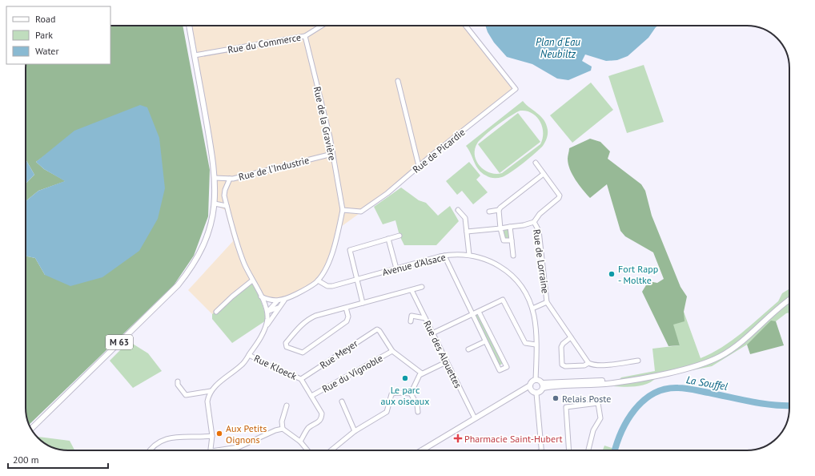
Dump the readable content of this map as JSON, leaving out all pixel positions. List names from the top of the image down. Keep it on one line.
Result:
{"streets":{"main road":["M 63"],"street":["Rue du Commerce","Rue de la Gravière","Rue de Picardie","Rue de l'Industrie","Rue de Lorraine","Avenue d'Alsace","Rue Meyer","Rue des Alouettes","Rue Kloeck","Rue du Vignoble"]},"crossings":[["Rue du Commerce","Rue de la Gravière"],["Rue du Commerce","M 63"],["Rue de la Gravière","Rue de Picardie"],["Rue de la Gravière","Rue de l'Industrie"],["Rue de la Gravière","Avenue d'Alsace"],["Rue de l'Industrie","M 63"],["Rue de Lorraine","Avenue d'Alsace"],["Rue Meyer","Rue Kloeck"],["Rue Meyer","Rue du Vignoble"],["Rue Kloeck","Rue du Vignoble"]],"water":["Plan d'Eau Neubiltz","La Souffel"],"places":{"other":["Fort Rapp - Moltke","Le parc aux oiseaux","Relais Poste","Aux Petits Oignons"],"health":["Pharmacie Saint-Hubert"]},"legend":["Road","Park","Water"],"scale_bar":"200 m"}
